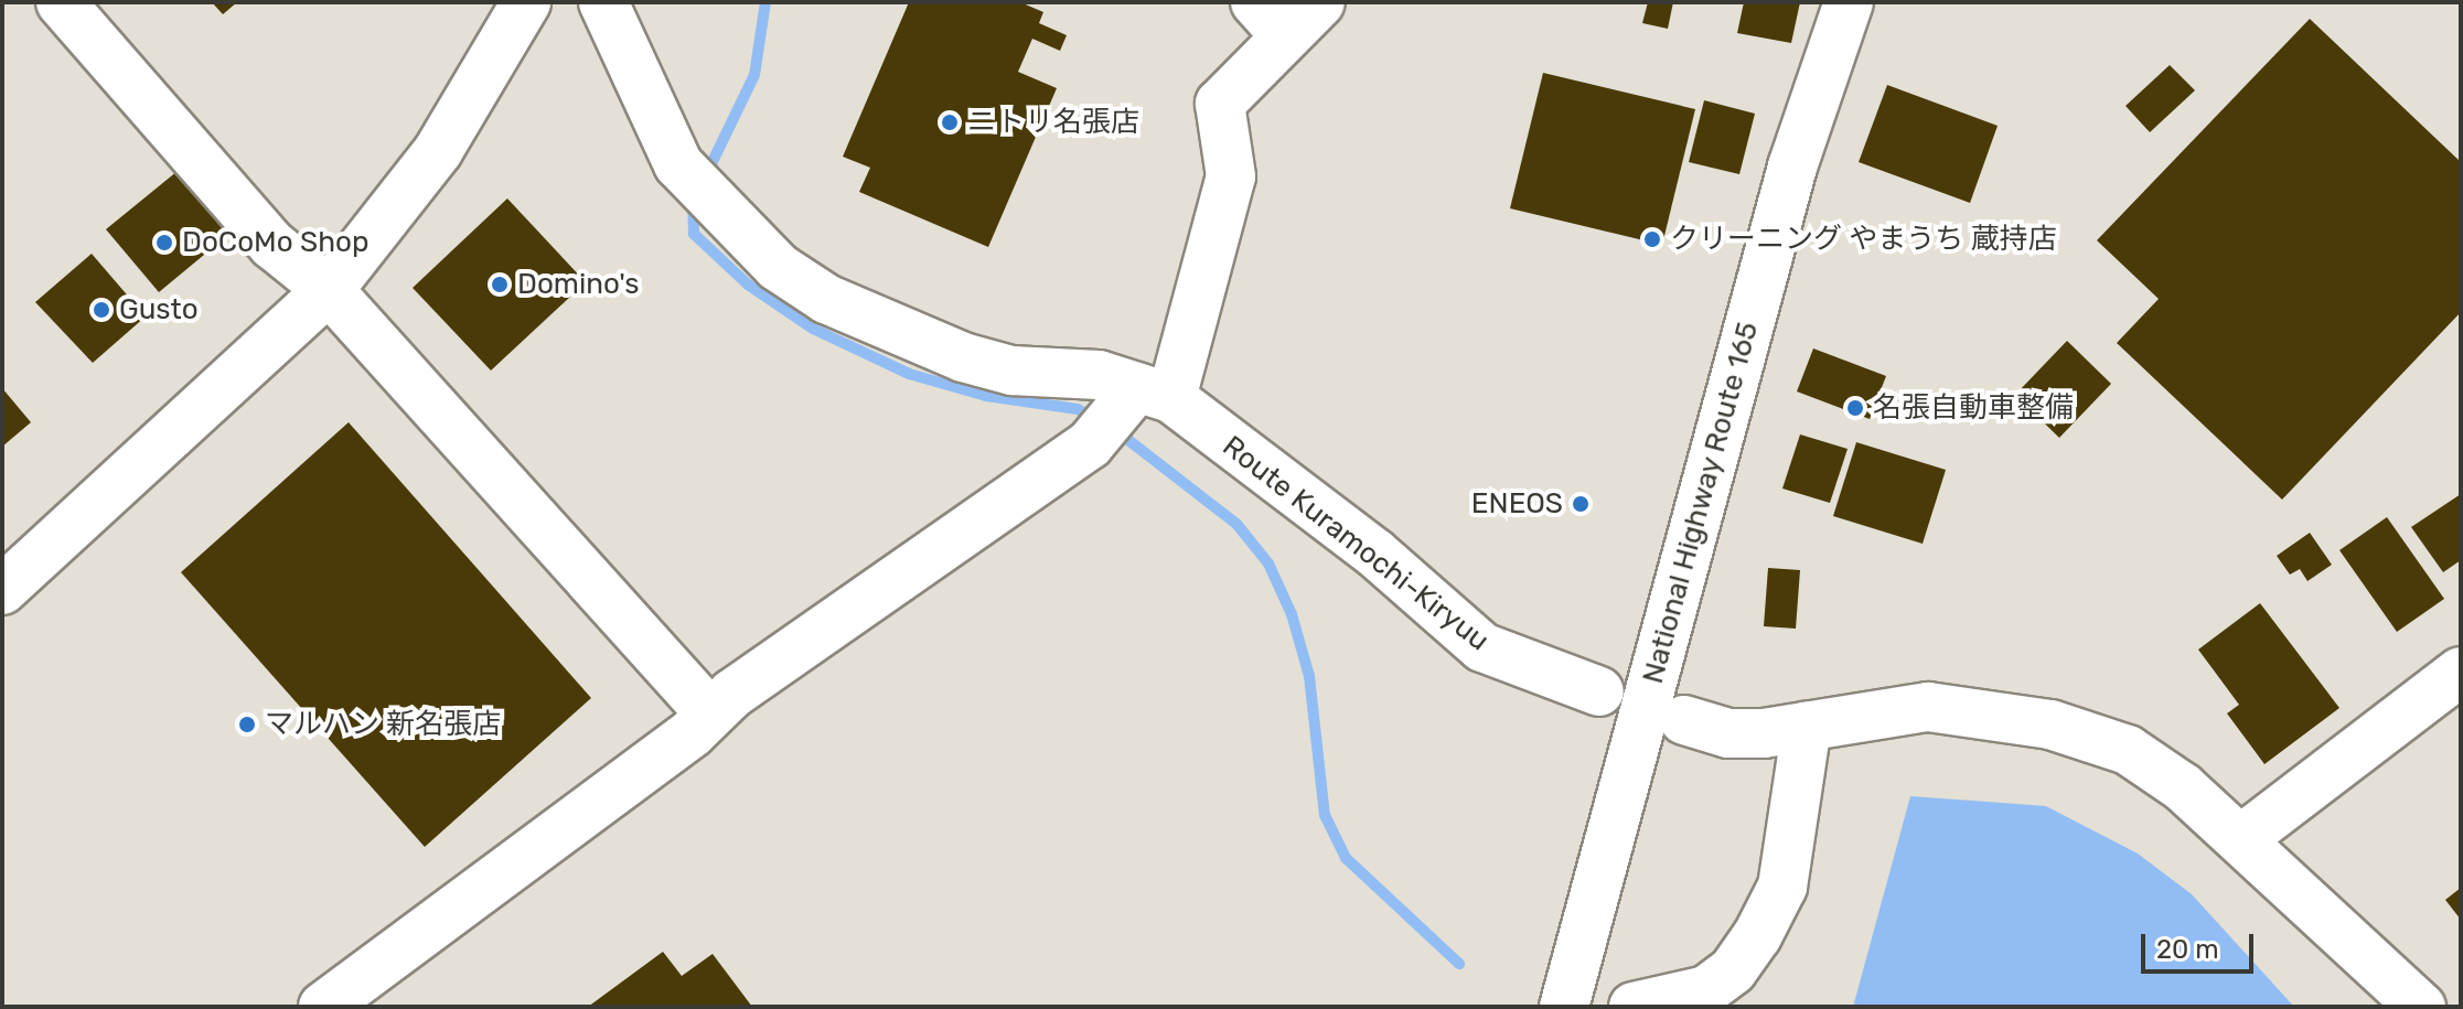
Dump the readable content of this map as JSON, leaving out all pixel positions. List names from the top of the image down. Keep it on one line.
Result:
{"streets":{"main road":["National Highway Route 165","Route Kuramochi-Kiryuu"]},"places":["ニトリ名張店","クリーニング やまうち 蔵持店","DoCoMo Shop","Domino's","Gusto","名張自動車整備","ENEOS","マルハン 新名張店"],"scale_bar":"20 m"}
